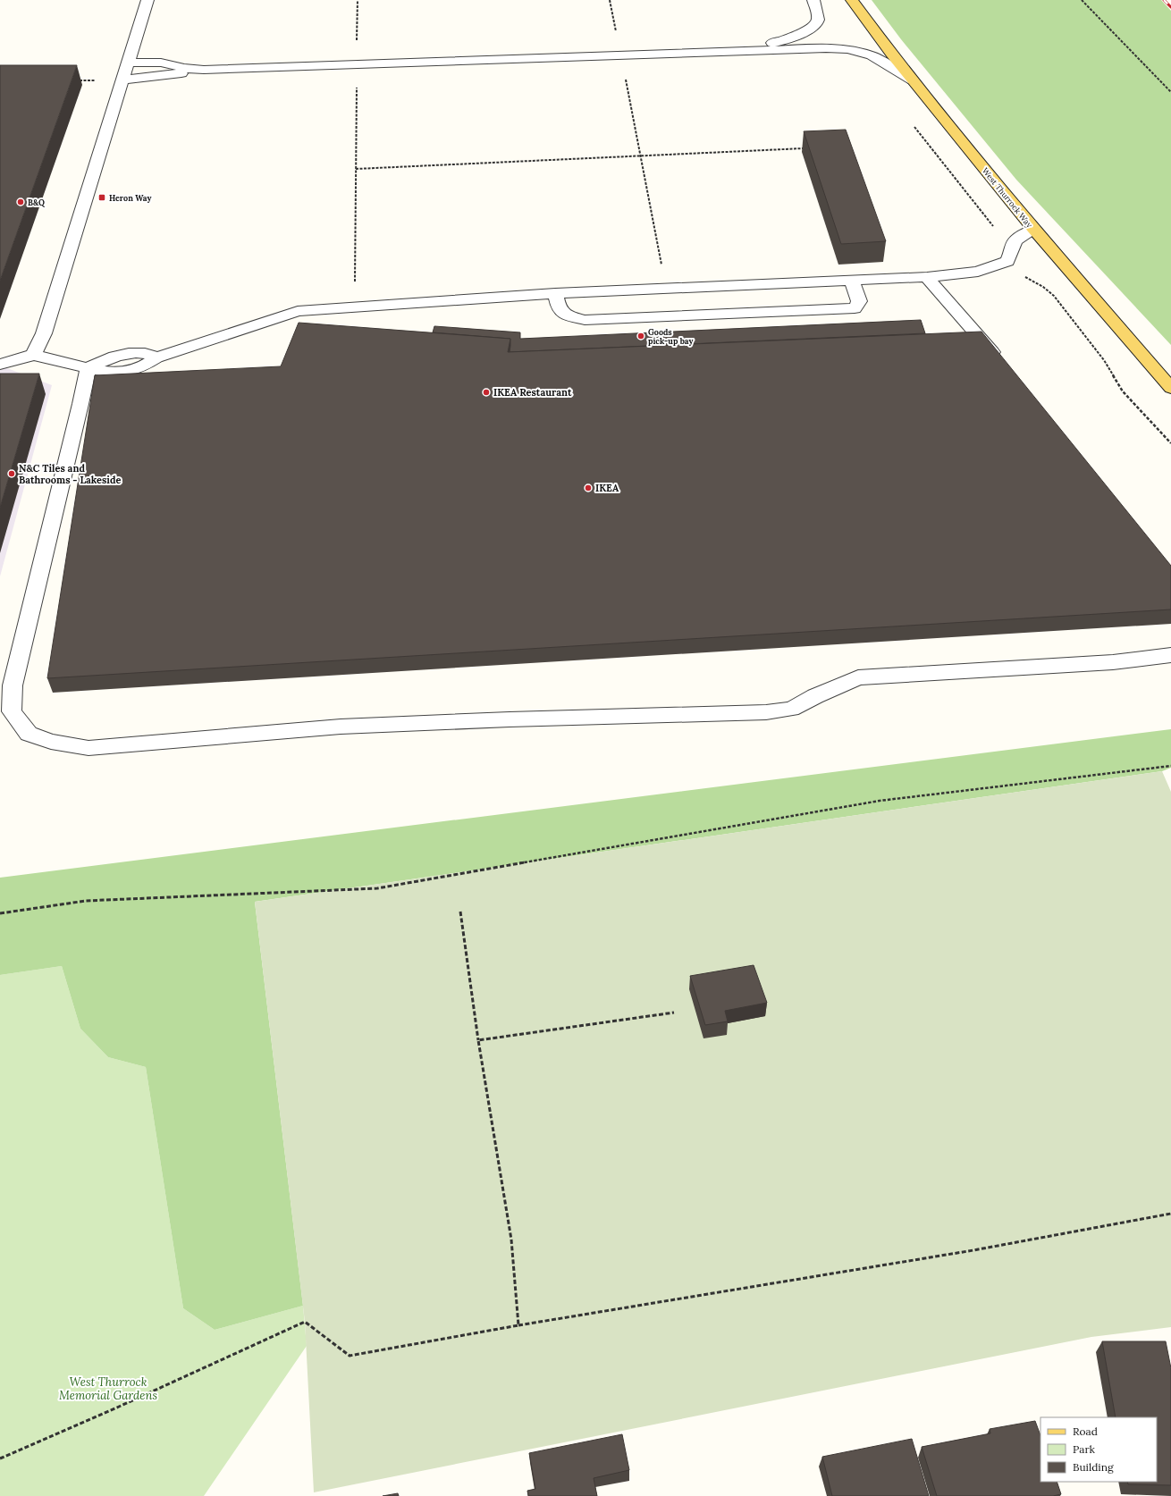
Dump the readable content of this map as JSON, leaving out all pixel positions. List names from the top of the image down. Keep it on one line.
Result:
{"streets":{"main road":["West Thurrock Way"]},"parks":["West Thurrock Memorial Gardens"],"places":{"transit":["Heron Way"],"other":["B&Q","Goods pick-up bay","IKEA Restaurant","N&C Tiles and Bathrooms - Lakeside","IKEA"]},"legend":["Road","Park","Building"]}
